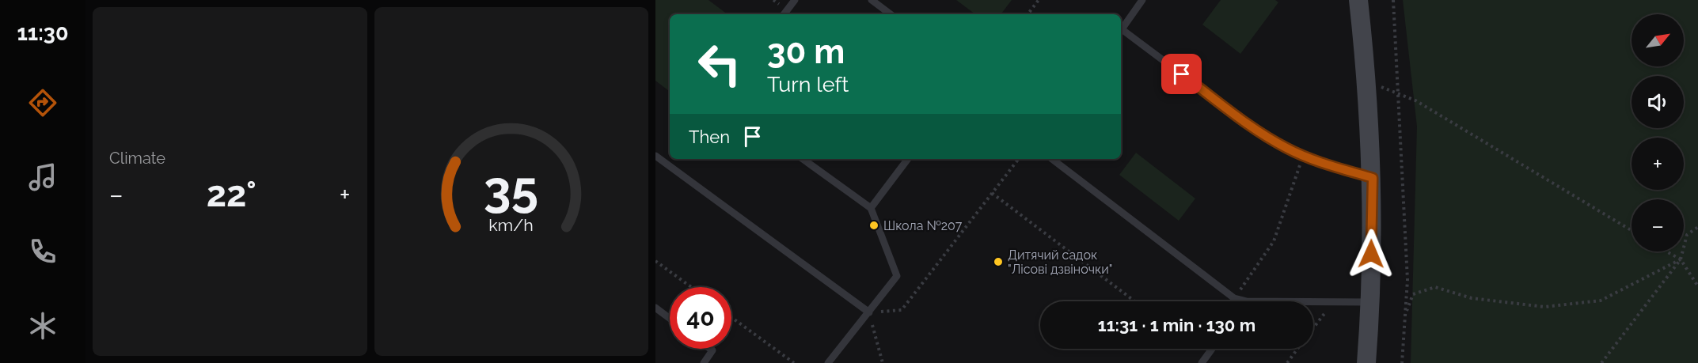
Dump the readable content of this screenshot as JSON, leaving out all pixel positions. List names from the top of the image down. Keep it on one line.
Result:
{"places":["Школа №207","Дитячий садок \"Лісові дзвіночки\""],"north":"top right","page":{"tabs":"11:30","tile":"Climate","map_buttons":["+","−"],"turn":["30 m","Turn left"],"then":"Then","heat":["−","22°","+"],"limit":"40","trip":"11:31 · 1 min · 130 m","gauge":["35","km/h"]}}
